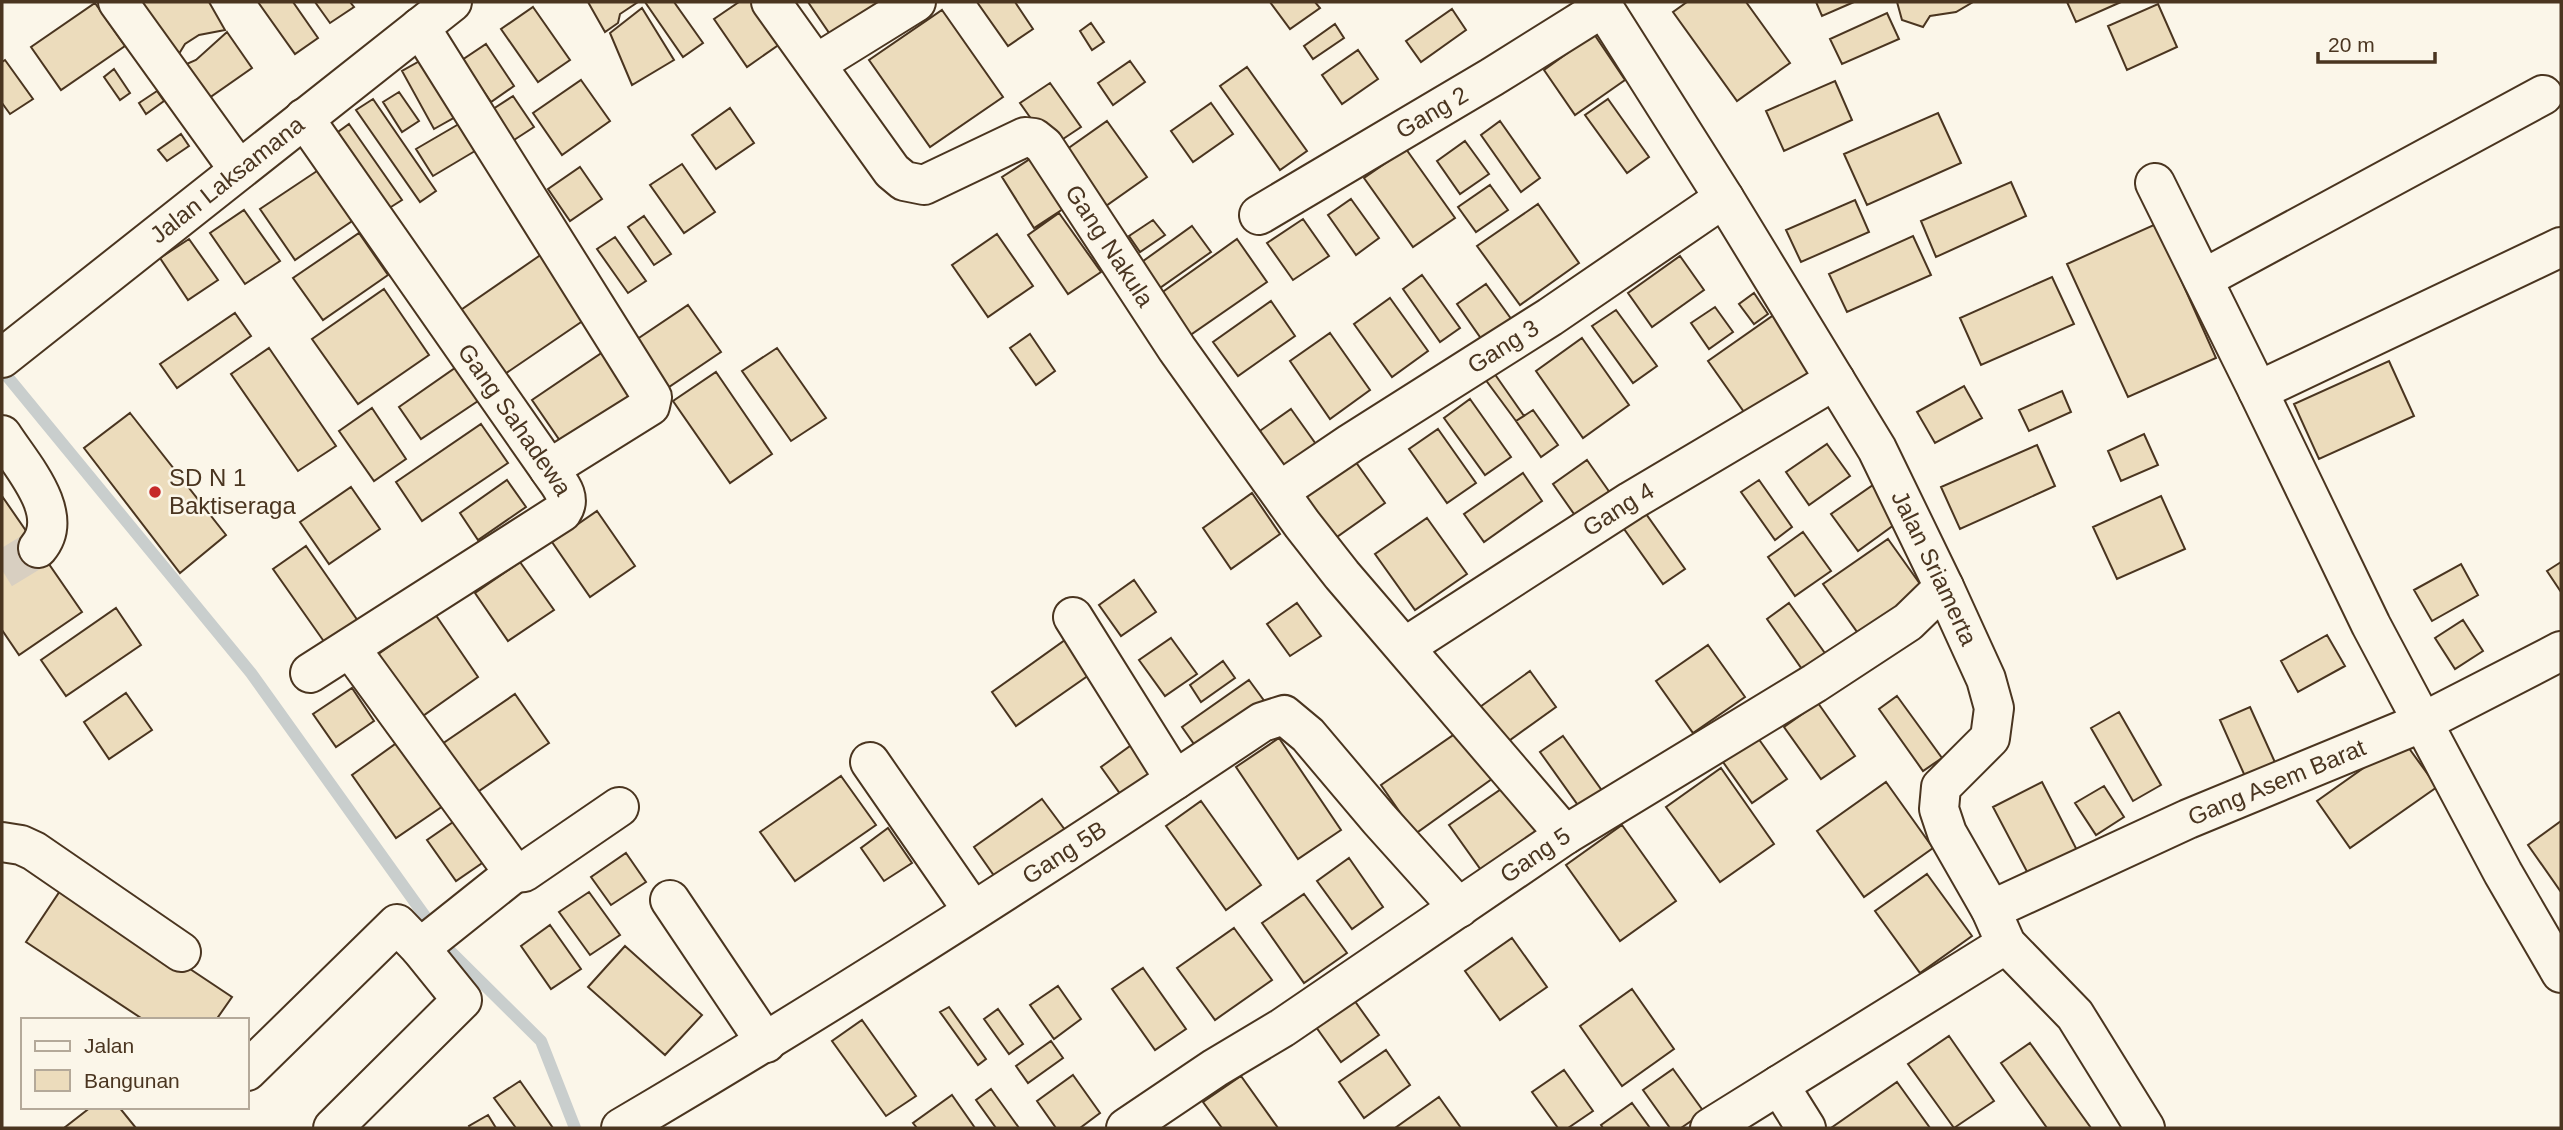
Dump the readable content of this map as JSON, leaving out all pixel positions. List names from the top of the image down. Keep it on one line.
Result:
{"streets":{"street":["Gang 2","Jalan Laksamana","Gang Nakula","Gang 3","Gang Sahadewa","Gang 4","Jalan Sriamerta","Gang Asem Barat","Gang 5B","Gang 5"]},"crossings":[["Gang 2","Jalan Sriamerta"],["Jalan Laksamana","Gang Sahadewa"],["Gang Nakula","Gang 3"],["Gang Nakula","Gang 4"],["Gang Nakula","Gang 5"],["Gang 3","Jalan Sriamerta"],["Gang 4","Jalan Sriamerta"],["Jalan Sriamerta","Gang Asem Barat"],["Jalan Sriamerta","Gang 5"],["Gang 5B","Gang 5"]],"places":["SD N 1 Baktiseraga"],"legend":["Jalan","Bangunan"],"scale_bar":"20 m"}
